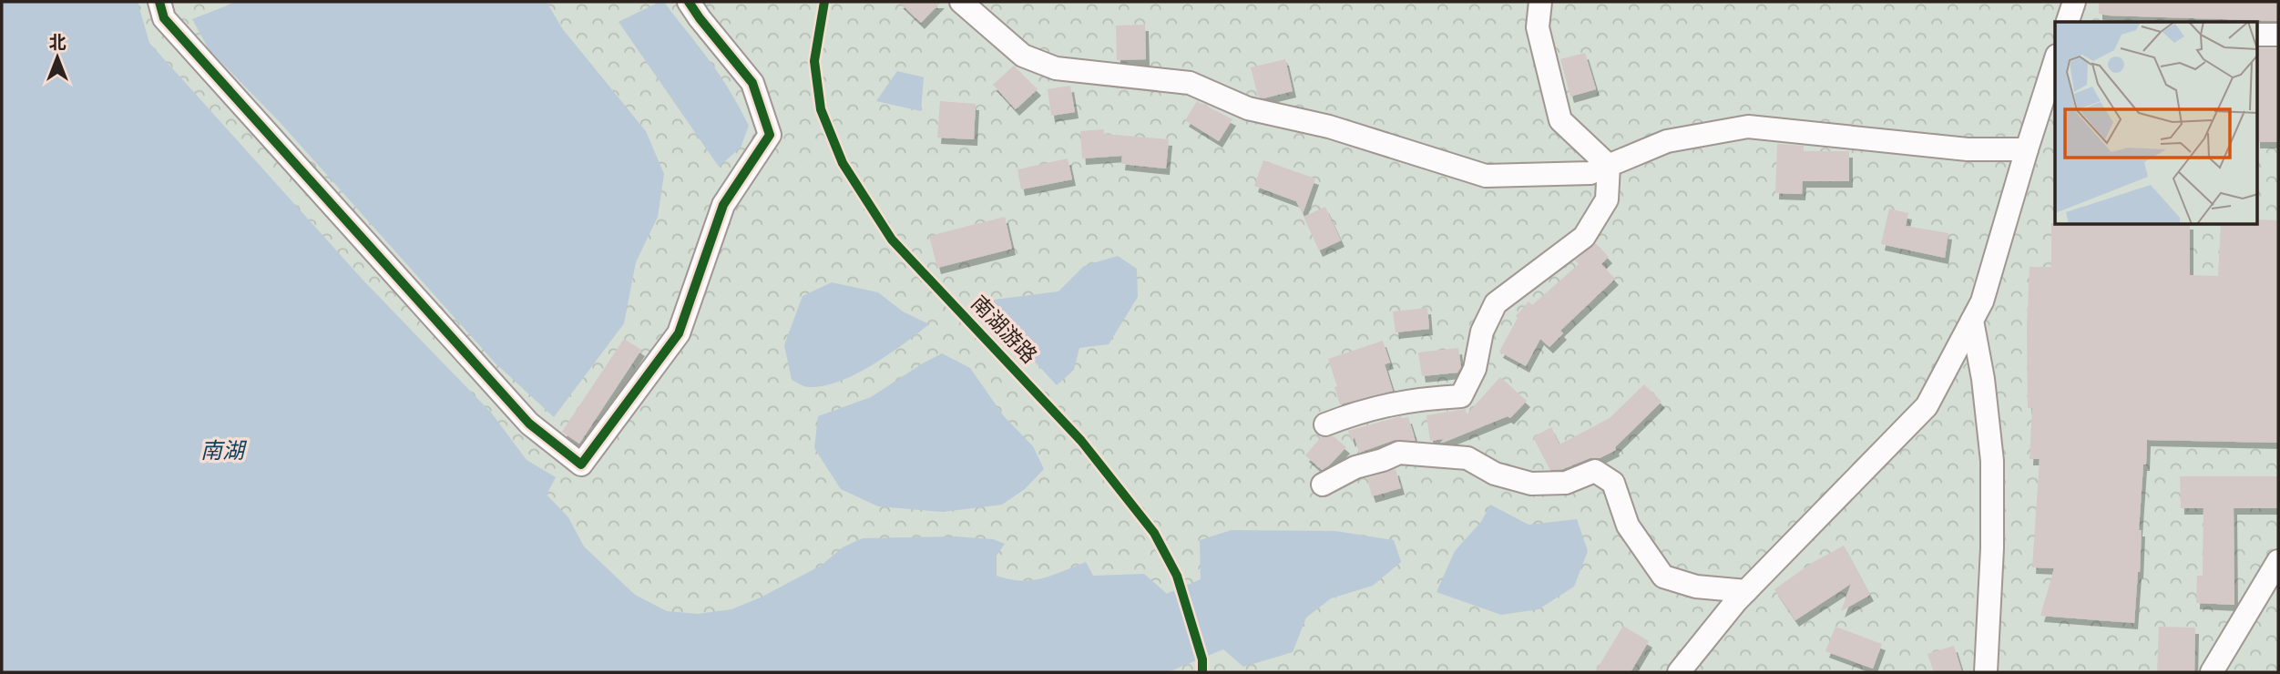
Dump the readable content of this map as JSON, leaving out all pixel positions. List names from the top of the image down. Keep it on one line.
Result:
{"streets":{"cycle path":["南湖游路"]},"water":["南湖"],"north":"top"}
